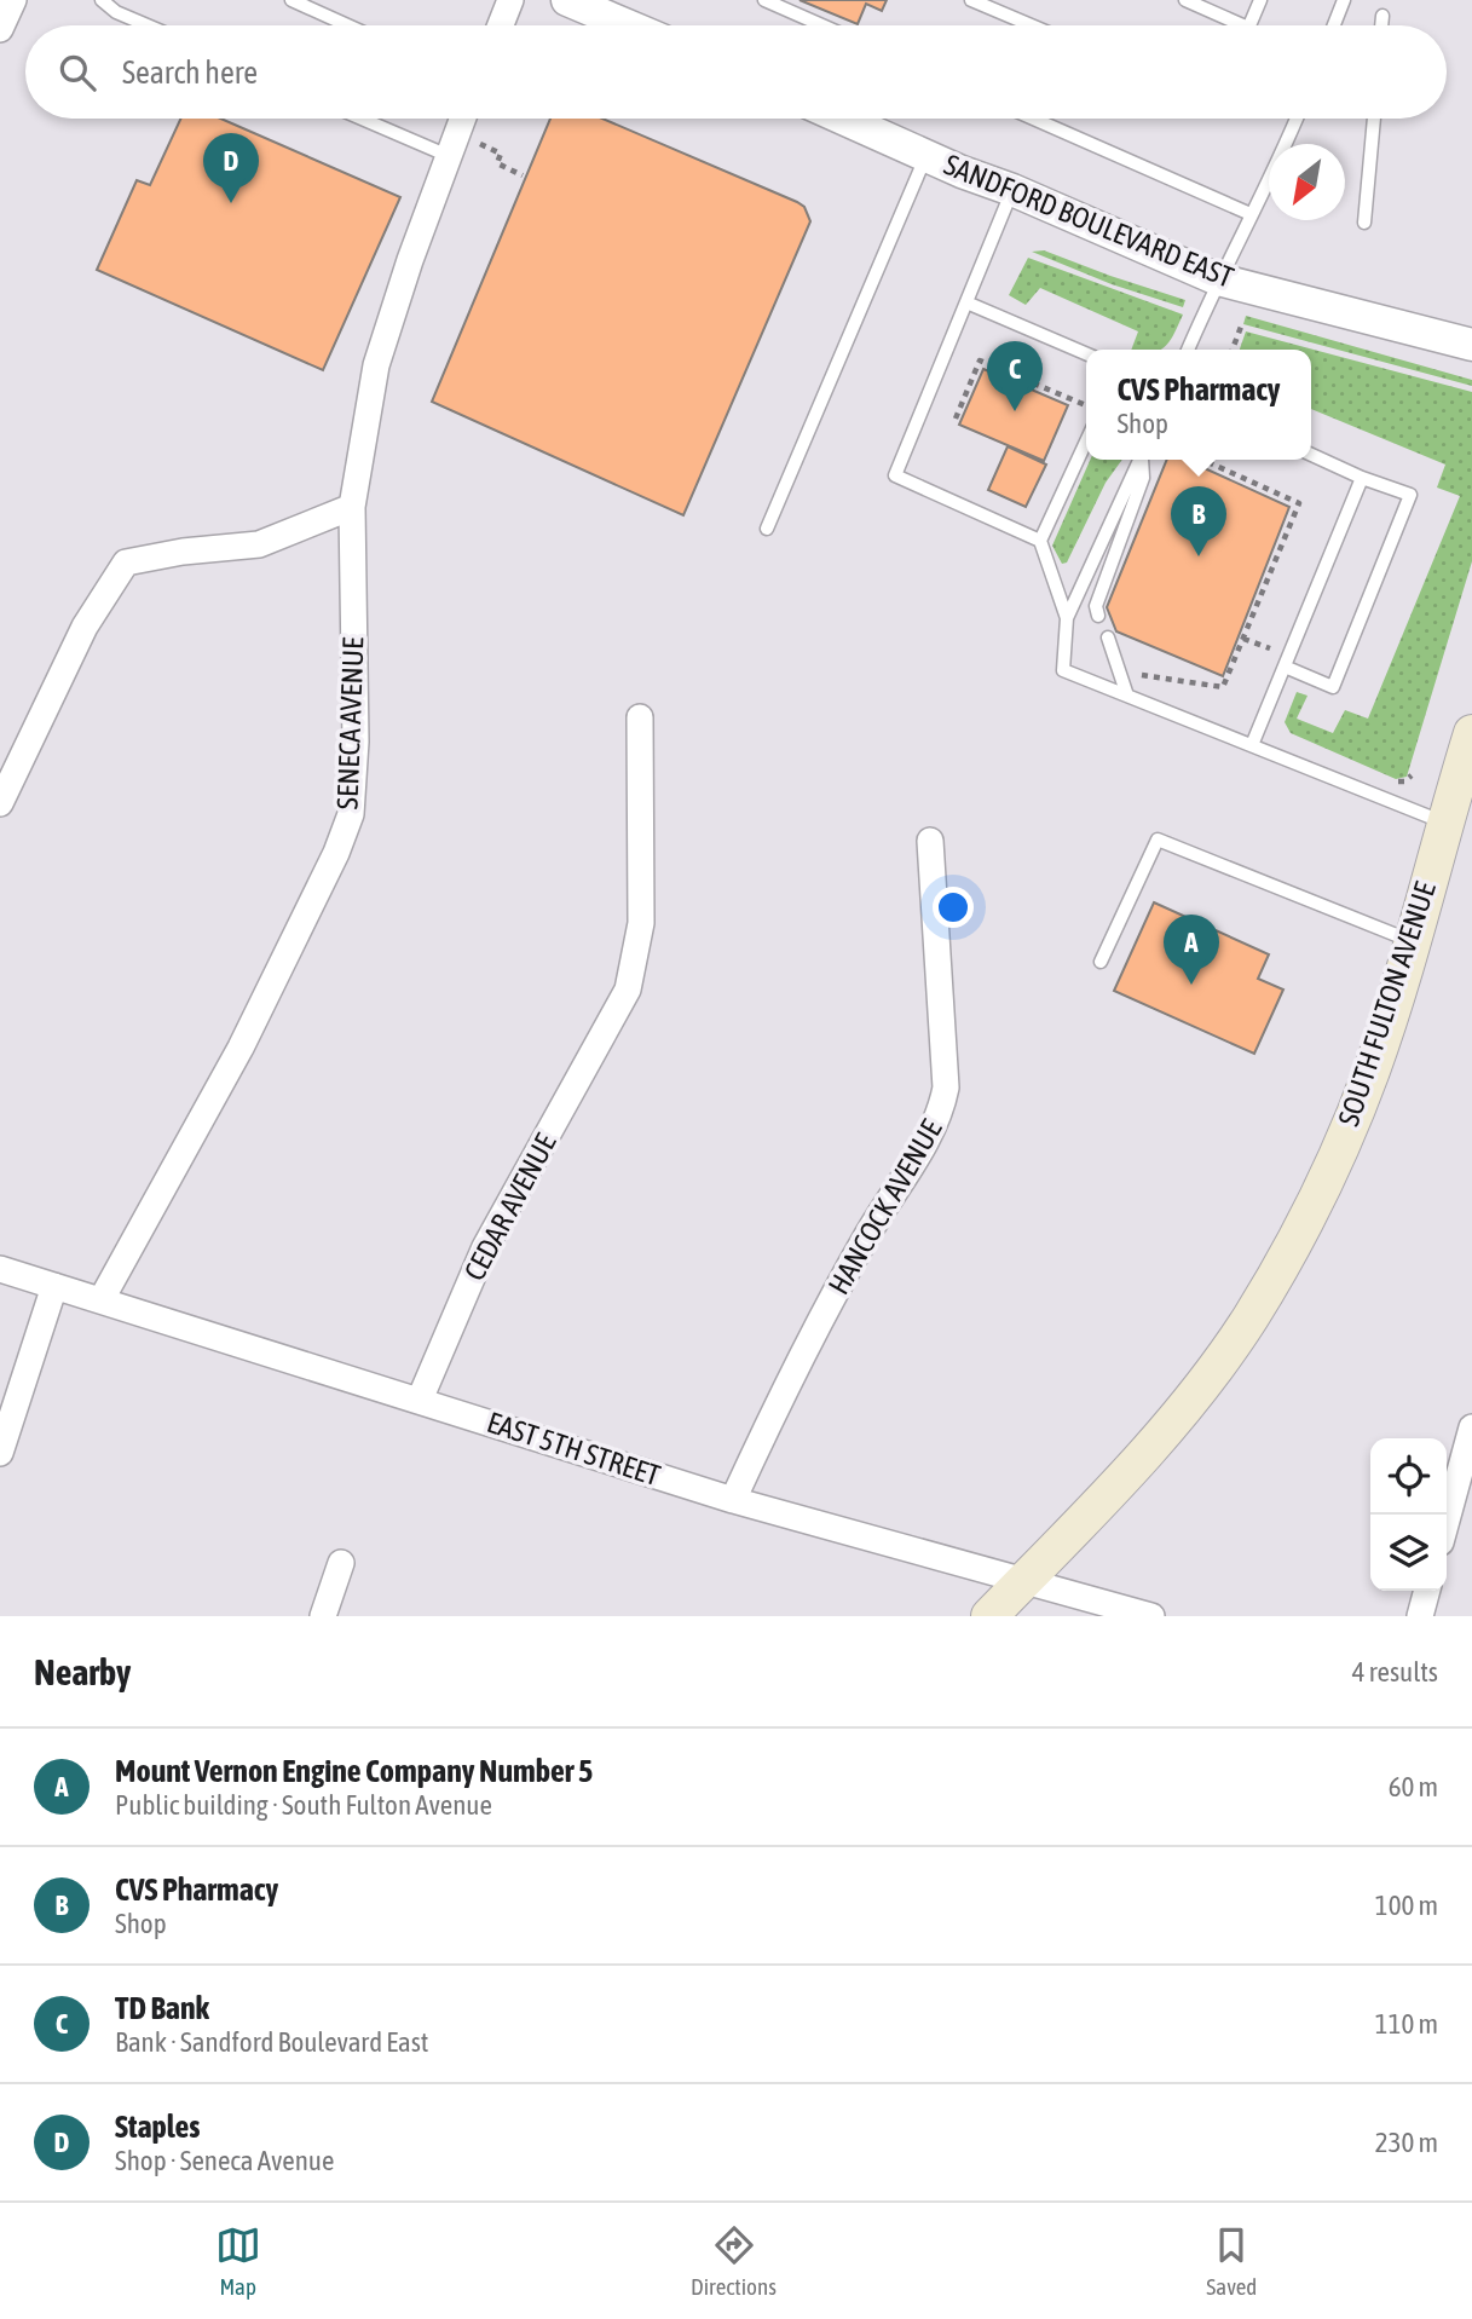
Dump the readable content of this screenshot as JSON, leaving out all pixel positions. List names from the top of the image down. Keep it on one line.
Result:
{"streets":{"main road":["SOUTH FULTON AVENUE"],"street":["SANDFORD BOULEVARD EAST","SENECA AVENUE","CEDAR AVENUE","HANCOCK AVENUE","EAST 5TH STREET"]},"crossings":[["SENECA AVENUE","EAST 5TH STREET"],["SOUTH FULTON AVENUE","EAST 5TH STREET"],["CEDAR AVENUE","EAST 5TH STREET"],["HANCOCK AVENUE","EAST 5TH STREET"]],"north":"bottom left","page":{"search":"Search here","pins":["D","C","B","A"],"popup":["CVS Pharmacy","Shop"],"heading":["Nearby","4 results"],"list":[{"mark":"A","name":"Mount Vernon Engine Company Number 5","note":"Public building · South Fulton Avenue","value":"60 m"},{"mark":"B","name":"CVS Pharmacy","note":"Shop","value":"100 m"},{"mark":"C","name":"TD Bank","note":"Bank · Sandford Boulevard East","value":"110 m"},{"mark":"D","name":"Staples","note":"Shop · Seneca Avenue","value":"230 m"}],"nav":["Map","Directions","Saved"]}}
